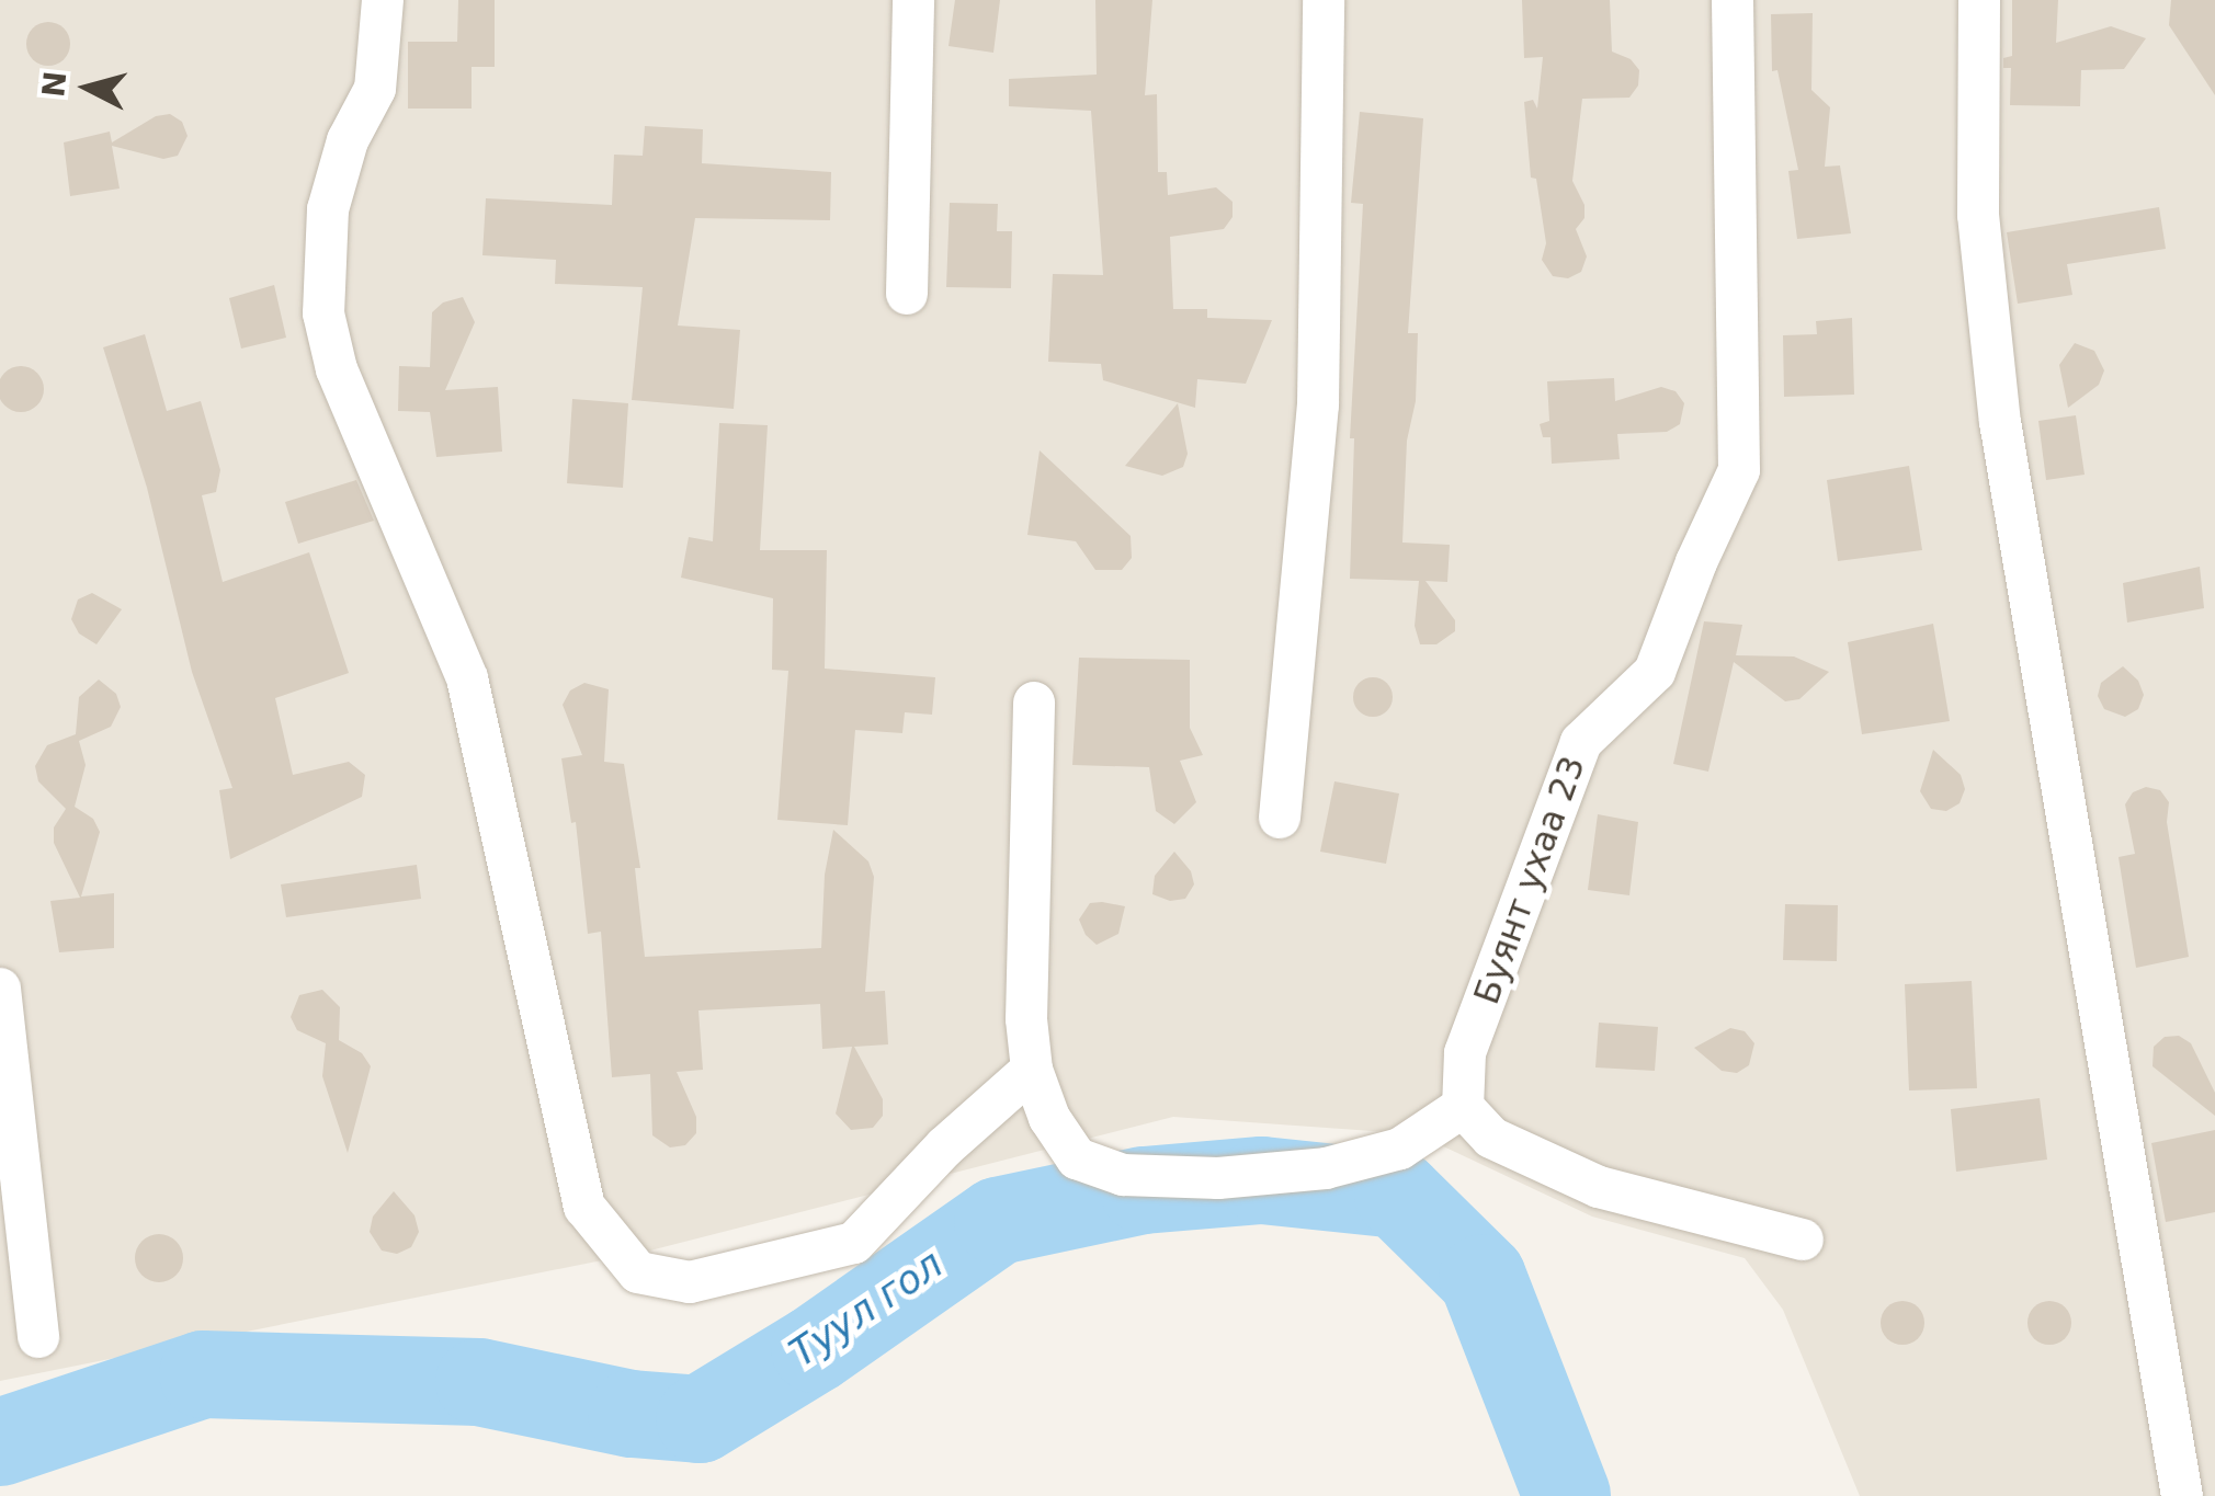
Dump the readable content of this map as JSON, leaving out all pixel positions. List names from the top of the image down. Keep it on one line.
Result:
{"streets":{"street":["Буянт ухаа 23"]},"water":["Туул гол"],"north":"left"}
